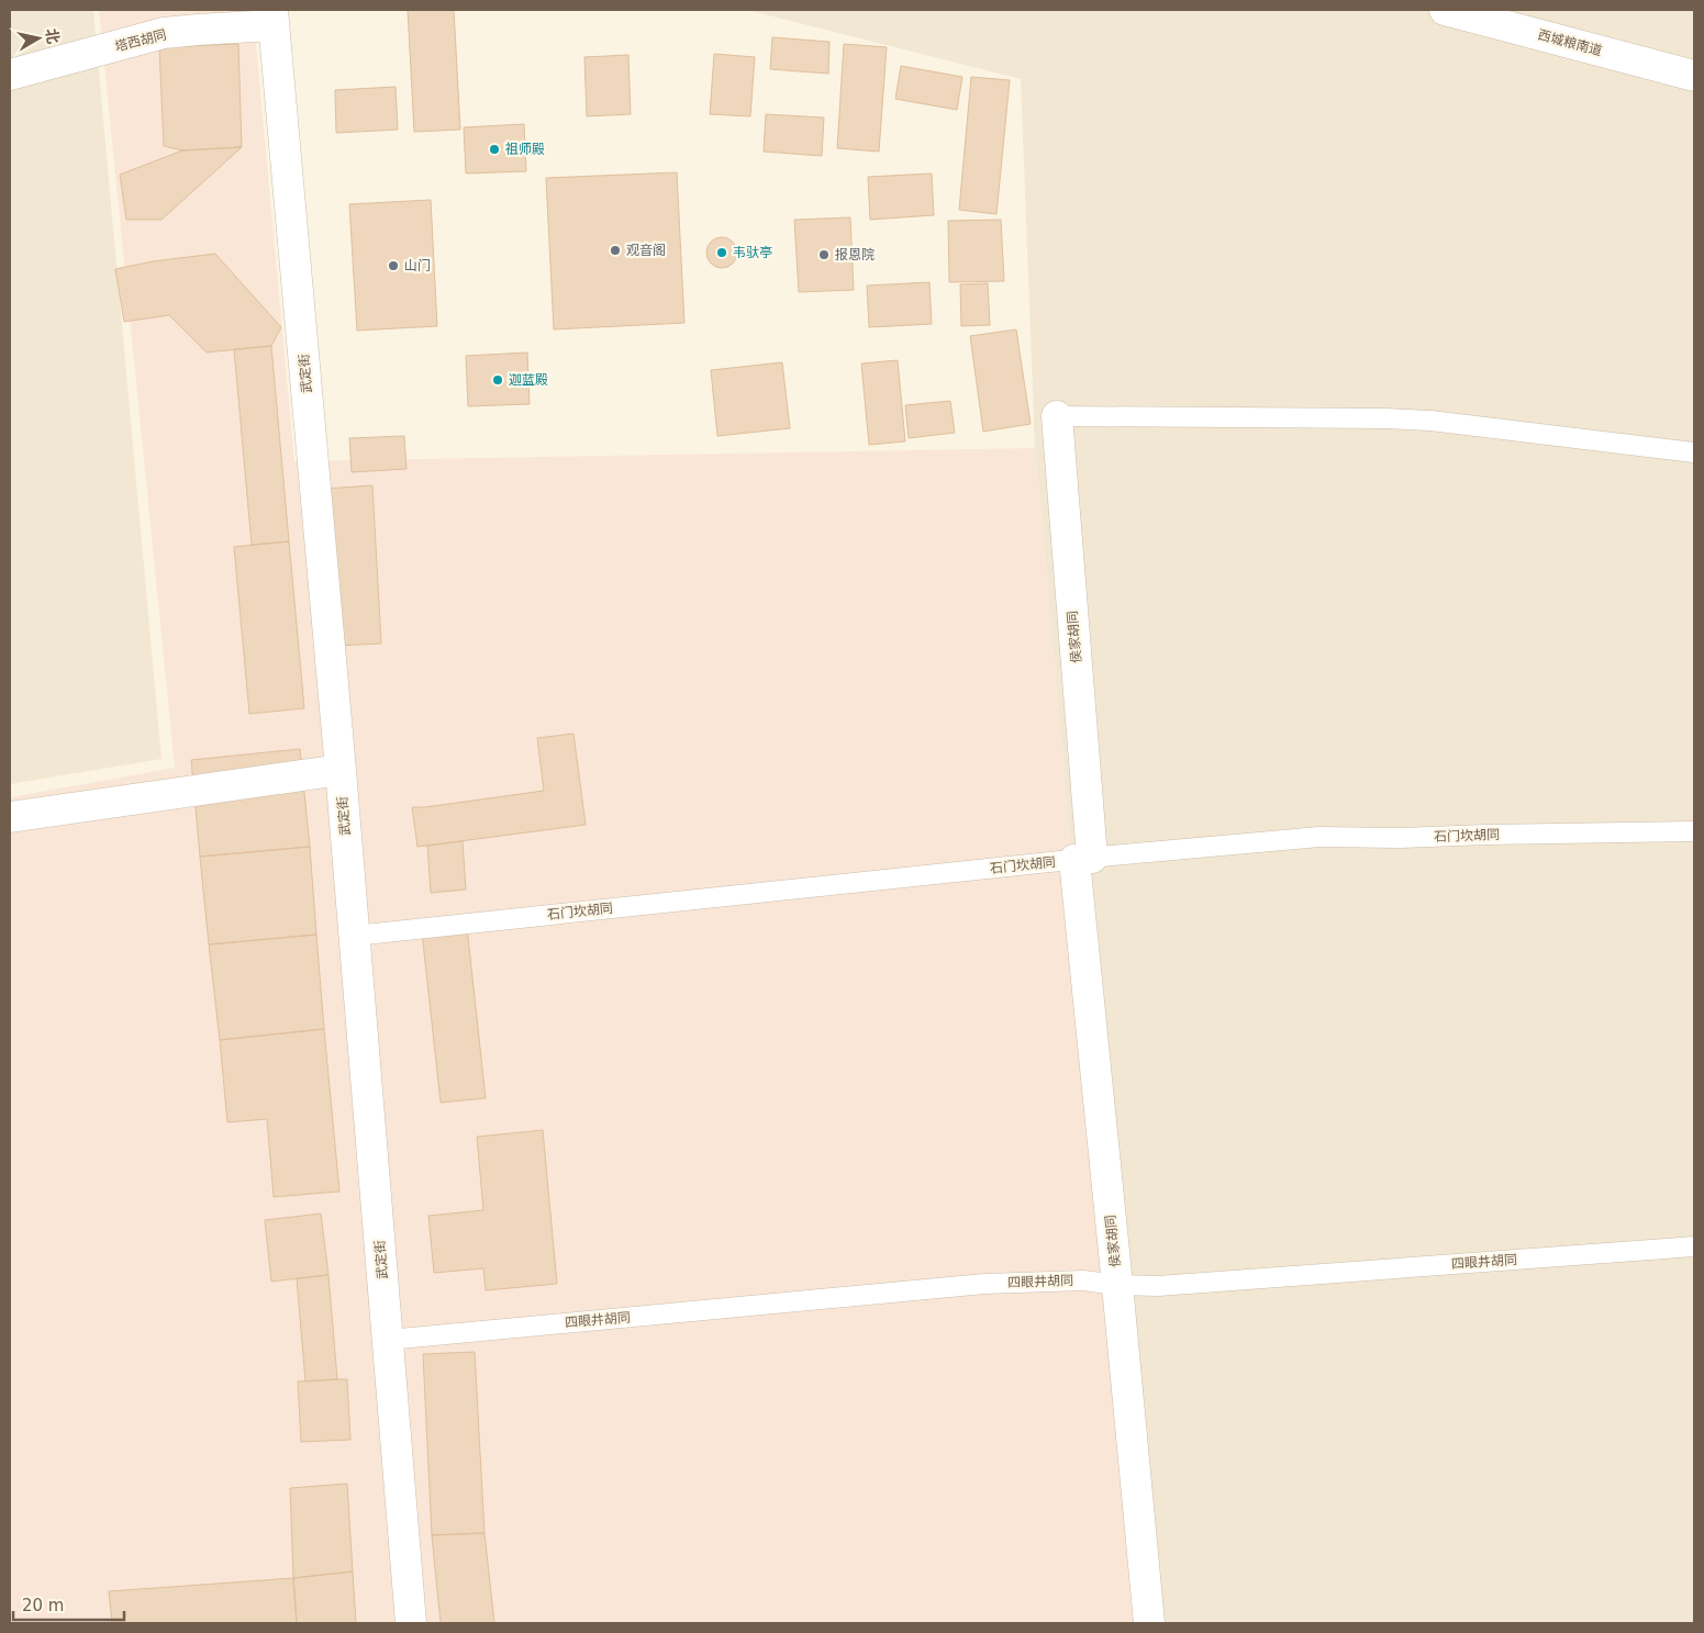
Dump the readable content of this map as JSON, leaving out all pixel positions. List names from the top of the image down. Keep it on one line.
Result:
{"streets":{"street":["塔西胡同","西城粮南道","武定街","侯家胡同"],"lane":["石门坎胡同","四眼井胡同"]},"crossings":[["塔西胡同","武定街"],["武定街","石门坎胡同"],["武定街","四眼井胡同"],["侯家胡同","石门坎胡同"],["侯家胡同","四眼井胡同"]],"places":["祖师殿","观音阁","韦驮亭","报恩院","山门","迦蓝殿"],"scale_bar":"20 m","north":"right"}
